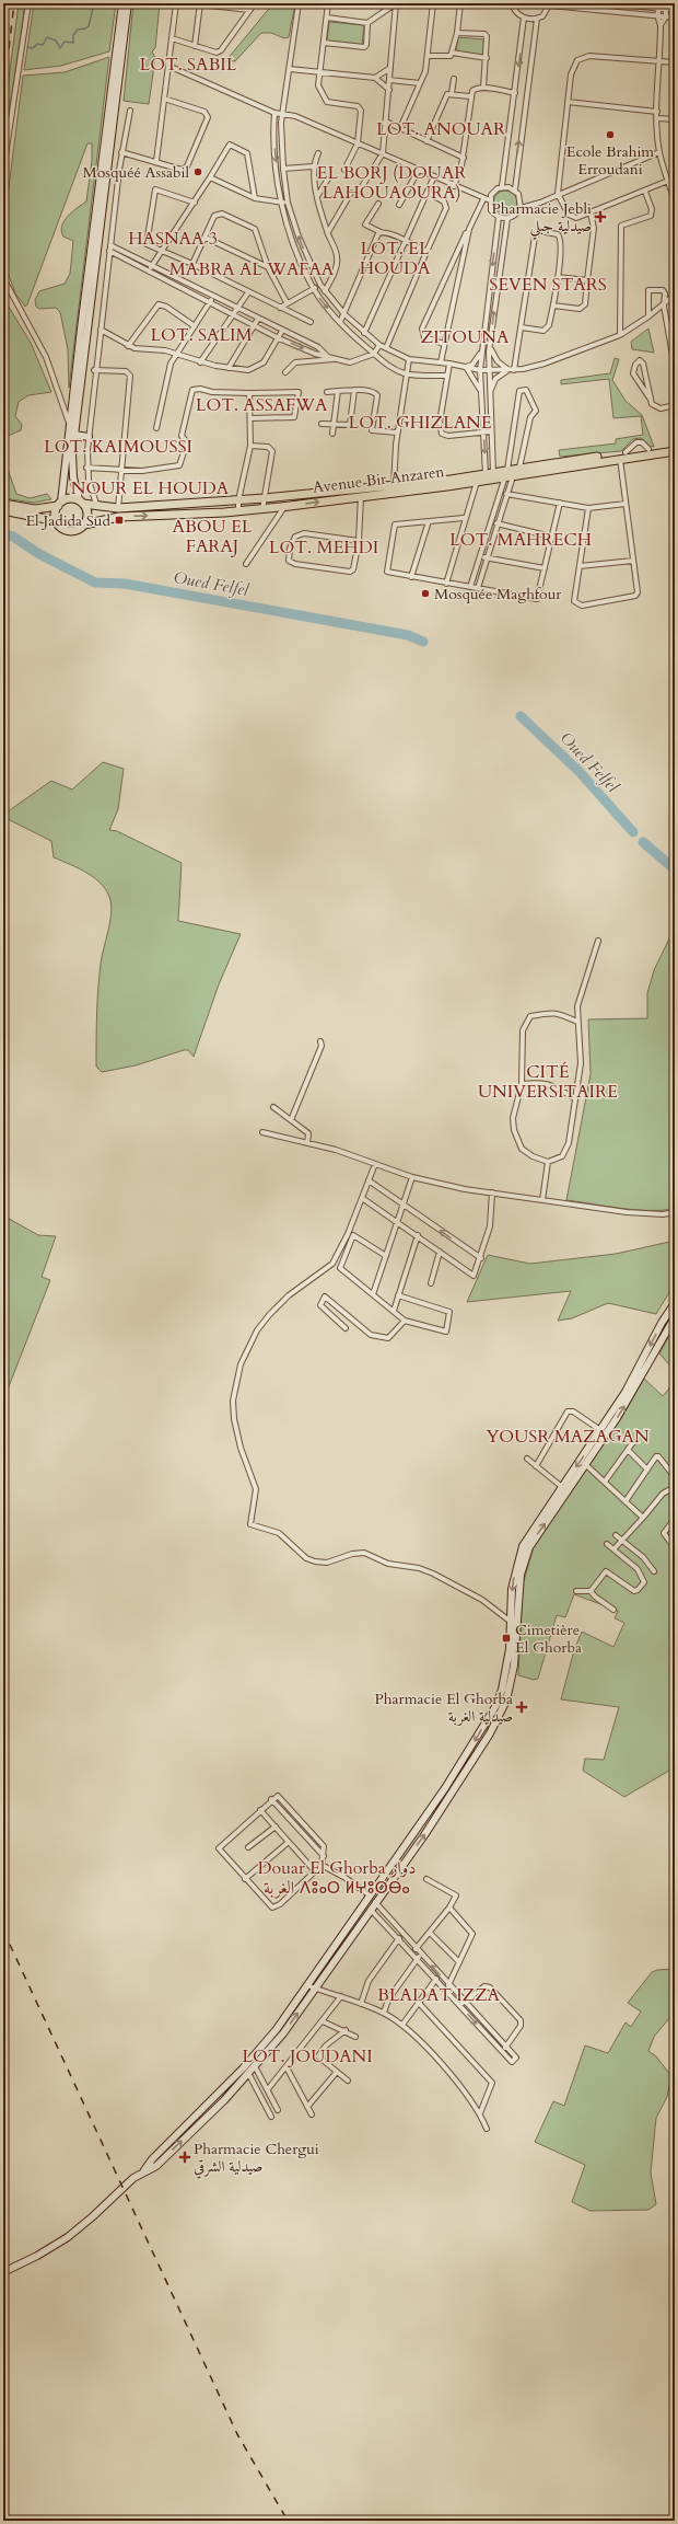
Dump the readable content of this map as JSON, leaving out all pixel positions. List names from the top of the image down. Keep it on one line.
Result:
{"streets":{"highway":["Avenue Bir Anzaren"]},"districts":["LOT. SABIL","LOT. ANOUAR","EL BORJ (DOUAR LAHOUAOURA)","HASNAA 3","LOT. EL HOUDA","MABRA AL WAFAA","SEVEN STARS","LOT. SALIM","ZITOUNA","LOT. ASSAFWA","LOT. GHIZLANE","LOT. KAIMOUSSI","NOUR EL HOUDA","ABOU EL FARAJ","LOT. MAHRECH","LOT. MEHDI","CITÉ UNIVERSITAIRE","YOUSR MAZAGAN","Douar El Ghorba دوار الغربة ⴷⵓⴰⵔ ⵍⵖⵓⵔⴱⴰ","BLADAT IZZA","LOT. JOUDANI"],"water":["Oued Felfel"],"places":{"other":["Ecole Brahim Erroudani","Mosquéé Assabil","Mosquée Maghfour"],"health":["Pharmacie Jebli صيدلية جبلي","Pharmacie El Ghorba صيدلية الغربة","Pharmacie Chergui صيدلية الشرقي"],"transit":["El Jadida Sud","Cimetière El Ghorba"]}}
